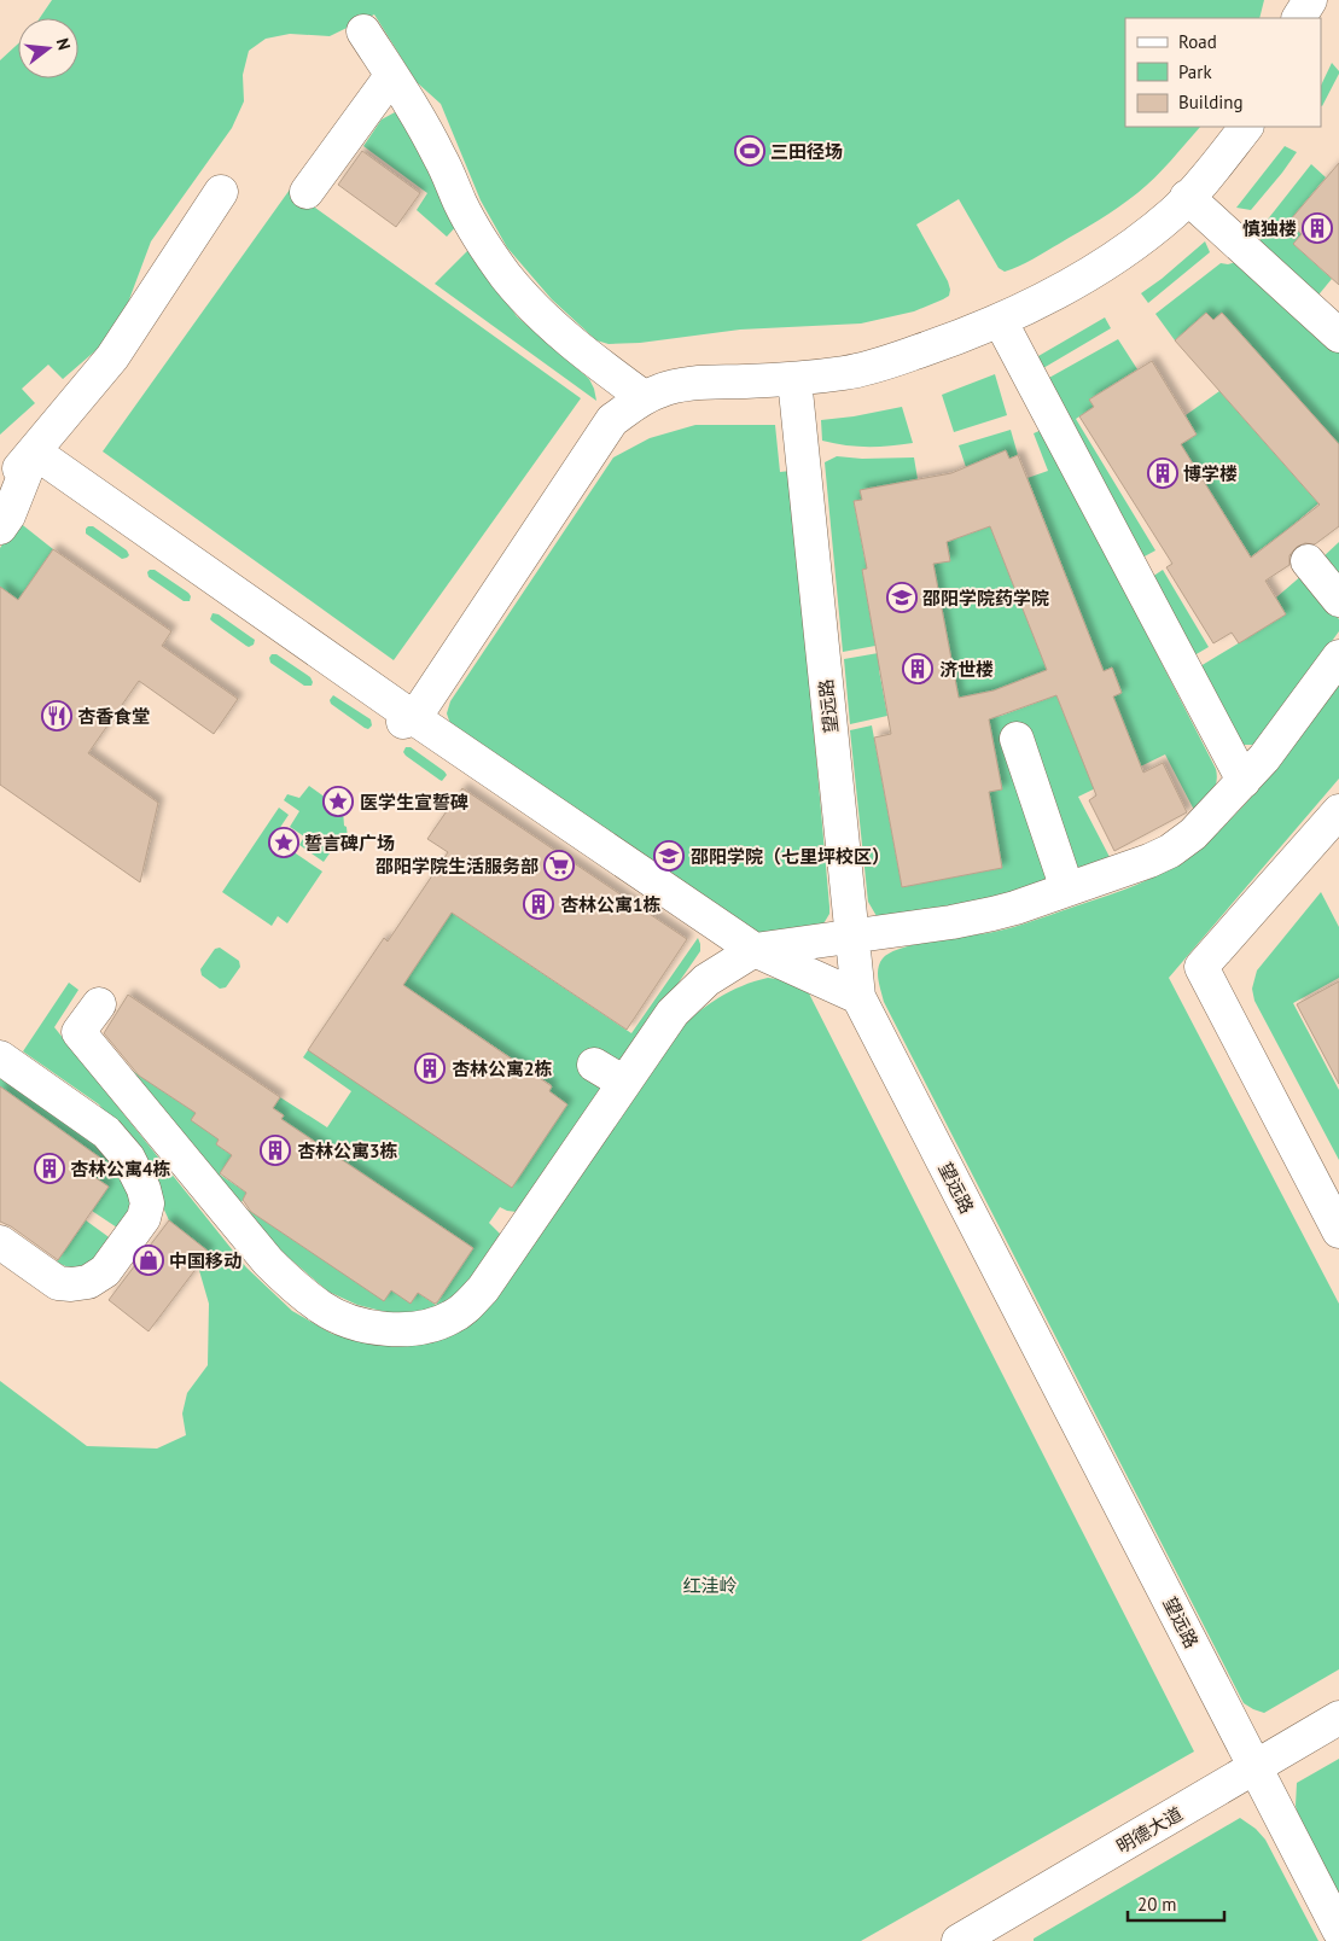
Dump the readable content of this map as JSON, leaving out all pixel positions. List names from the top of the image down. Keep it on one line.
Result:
{"streets":{"lane":["望远路","明德大道"]},"crossings":[["望远路","明德大道"]],"parks":["红洼岭"],"places":{"sports":["三田径场"],"building":["慎独楼","博学楼","济世楼","杏林公寓1栋","杏林公寓2栋","杏林公寓3栋","杏林公寓4栋"],"school or university":["邵阳学院药学院","邵阳学院（七里坪校区）"],"restaurant":["杏香食堂"],"place":["医学生宣誓碑","誓言碑广场"],"supermarket":["邵阳学院生活服务部"],"shop":["中国移动"]},"legend":["Road","Park","Building"],"scale_bar":"20 m","north":"right"}
